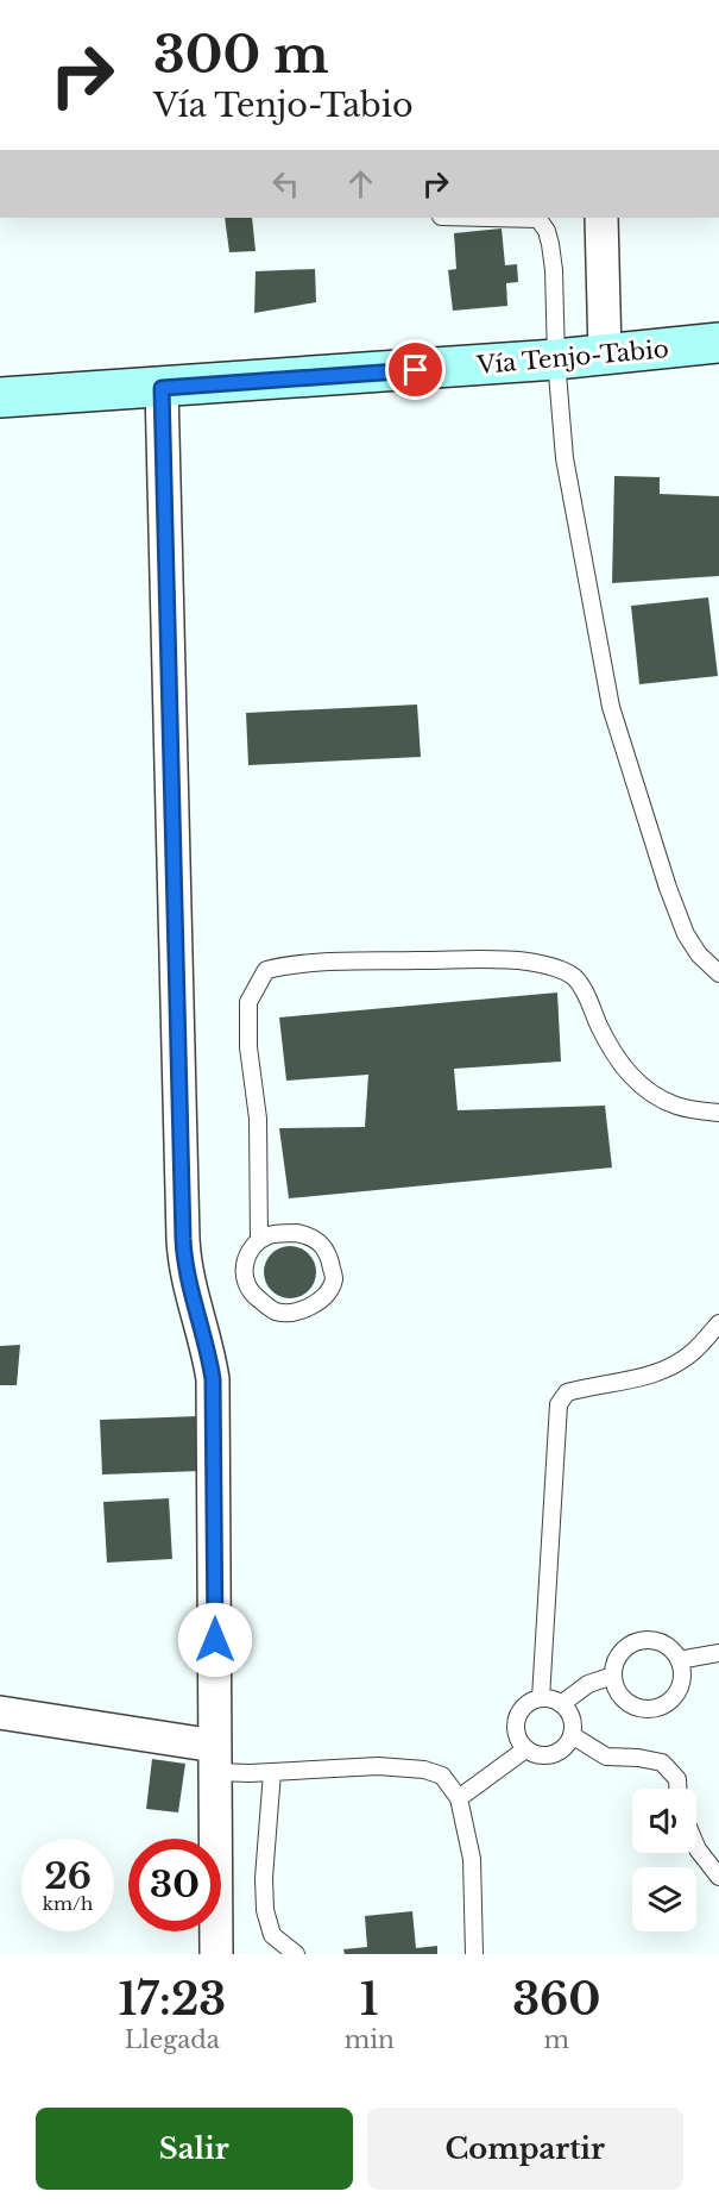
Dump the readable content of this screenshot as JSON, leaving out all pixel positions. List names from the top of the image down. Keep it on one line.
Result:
{"streets":{"main road":["Vía Tenjo-Tabio"]},"page":{"turn":["300 m","Vía Tenjo-Tabio"],"speed":"26 km/h","limit":"30","eta":["17:23","Llegada","1","min","360","m"],"buttons":["Salir","Compartir"]}}
